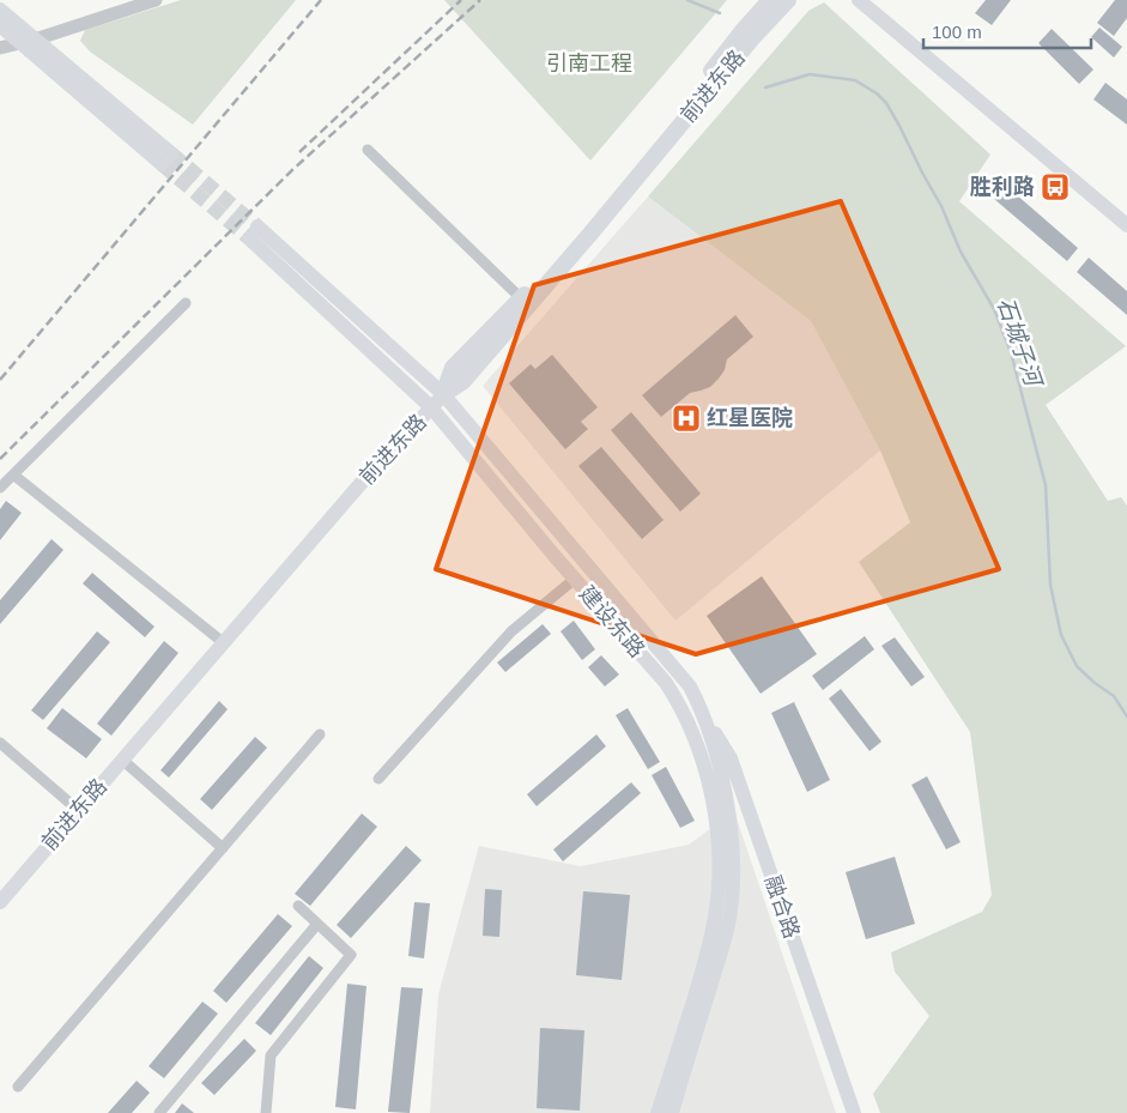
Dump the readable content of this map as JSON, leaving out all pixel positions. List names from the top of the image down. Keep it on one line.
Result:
{"streets":{"main road":["前进东路","建设东路","融合路"]},"crossings":[["前进东路","建设东路"],["建设东路","融合路"]],"water":["石城子河"],"parks":["引南工程"],"places":{"bus stop":["胜利路"],"hospital":["红星医院"]},"scale_bar":"100 m"}
